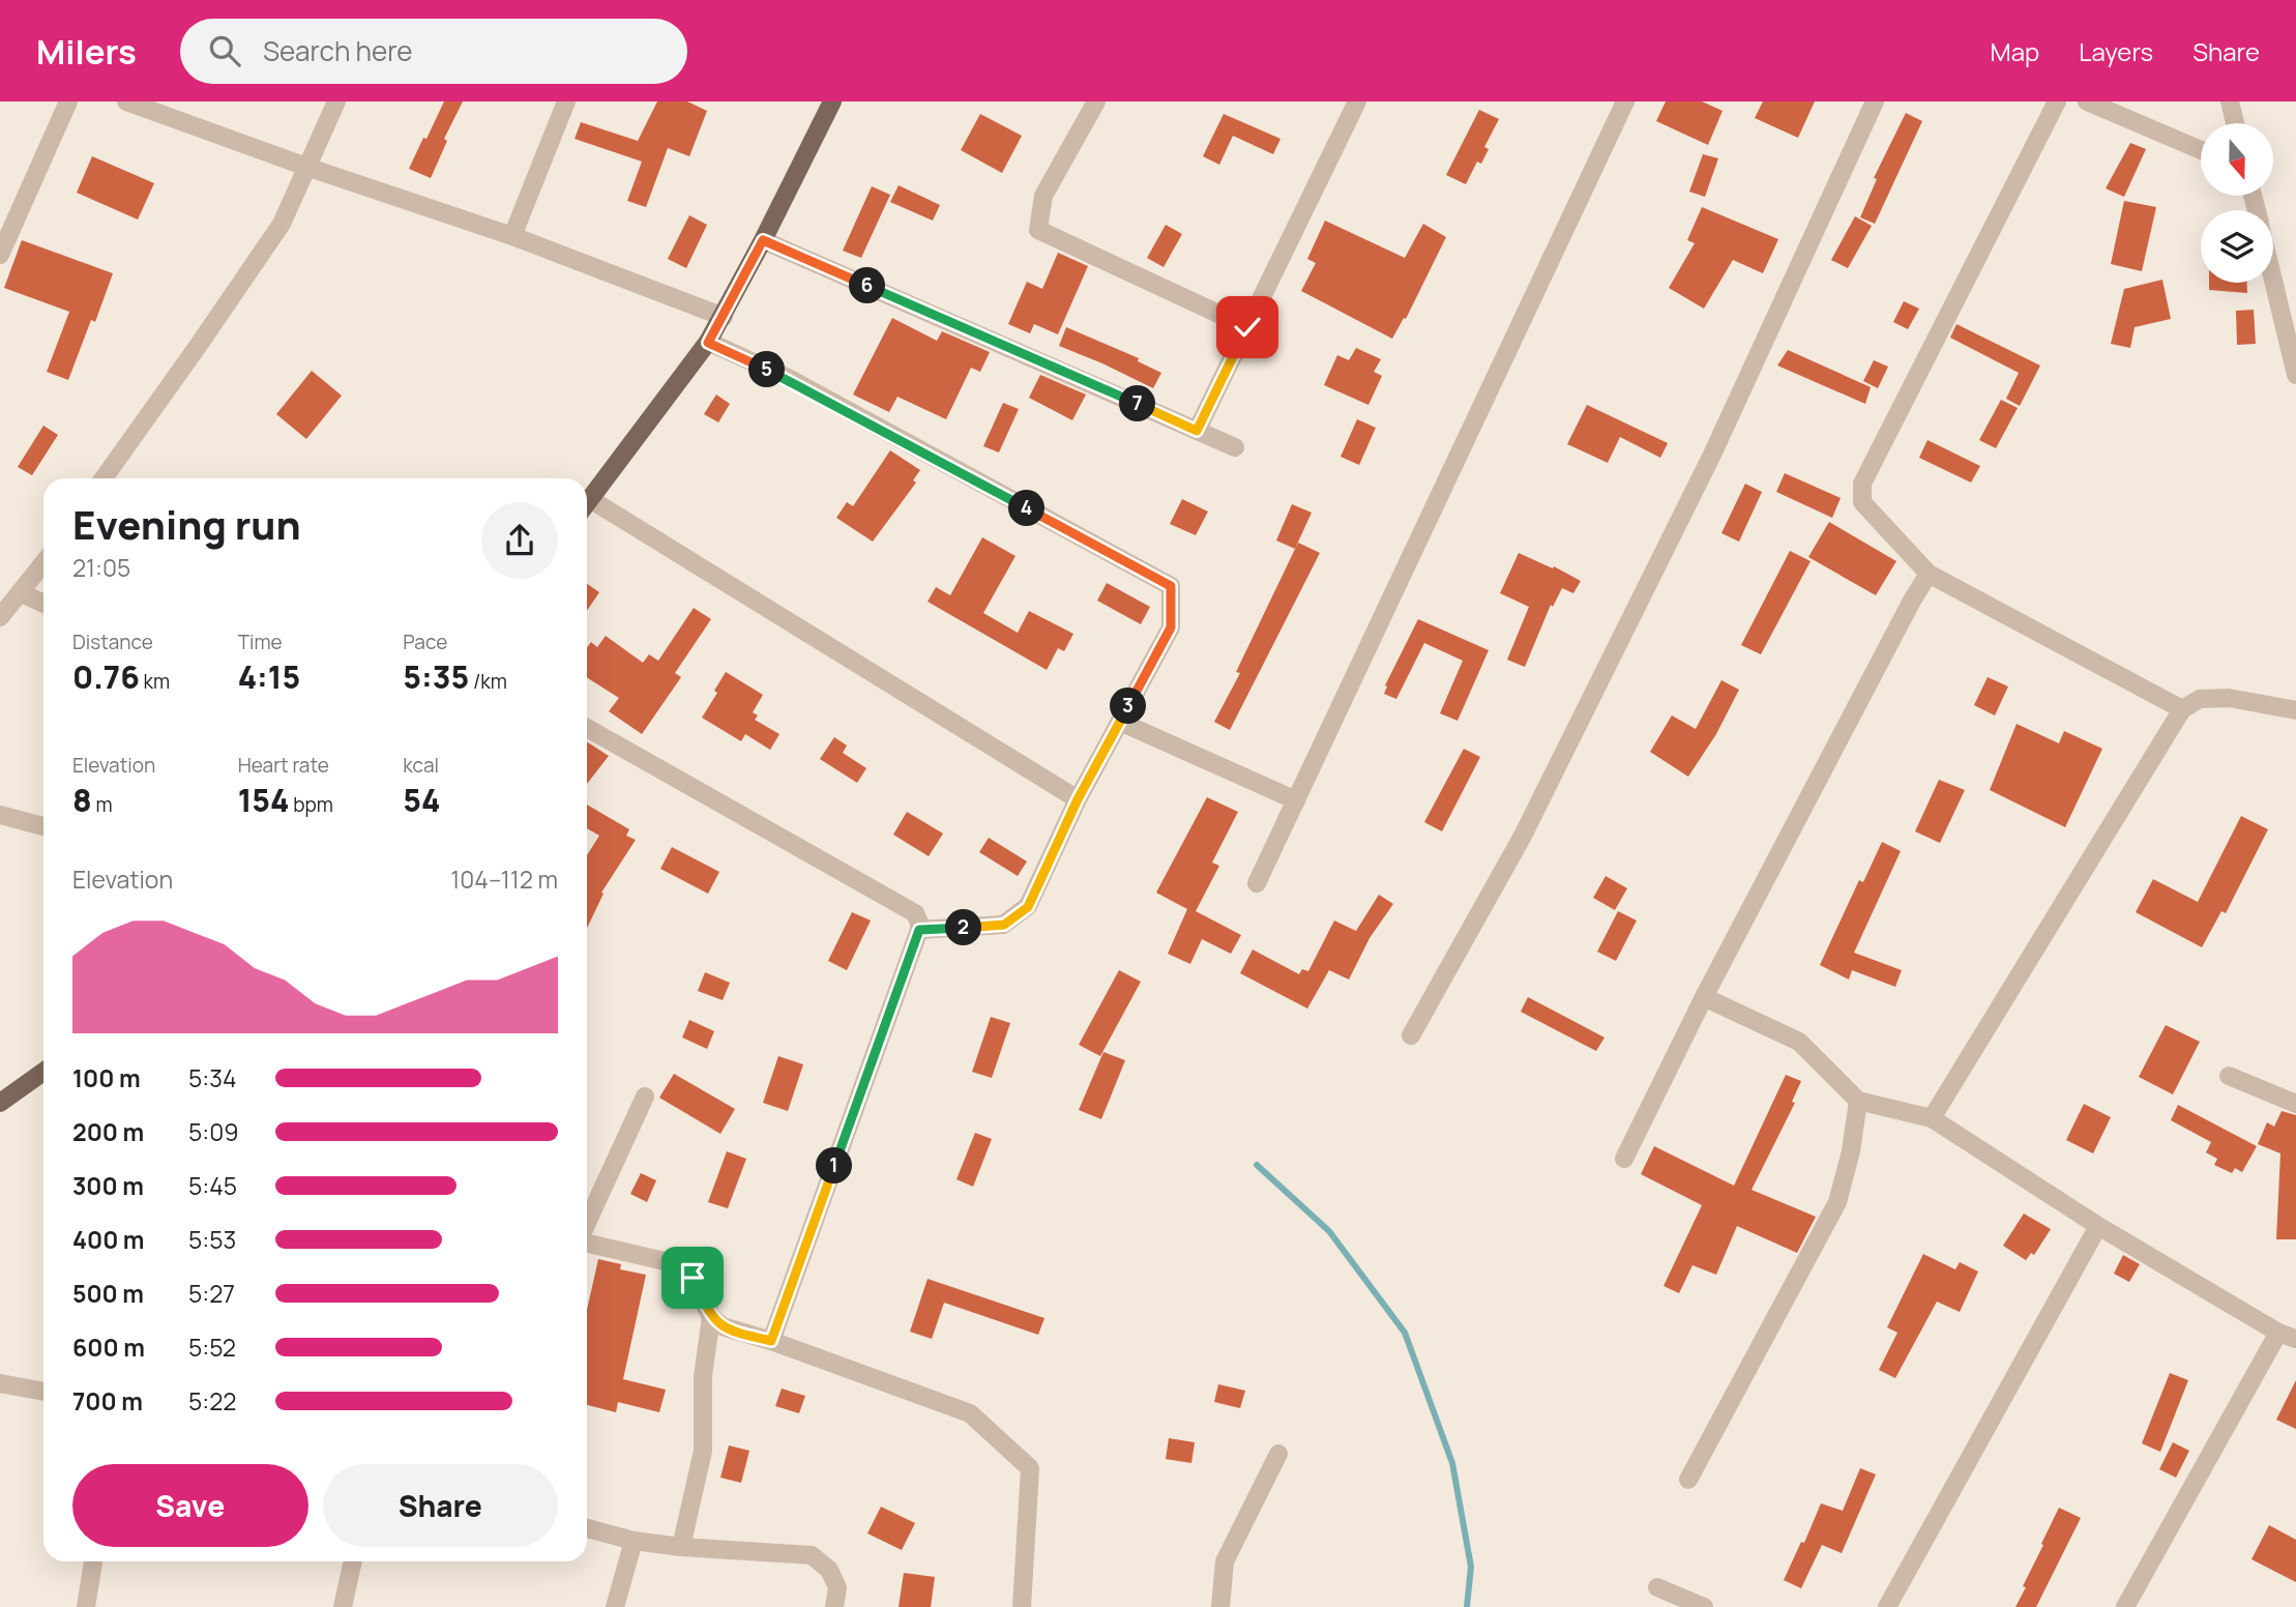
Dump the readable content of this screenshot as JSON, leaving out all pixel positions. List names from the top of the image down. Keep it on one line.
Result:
{"north":"bottom","page":{"header":"Milers","search":"Search here","nav":["Map","Layers","Share"],"pins":["6","5","7","4","3","2","1"],"heading":["Evening run","21:05"],"stats":[["Distance","0.76 km"],["Time","4:15"],["Pace","5:35 /km"],["Elevation","8 m"],["Heart rate","154 bpm"],["kcal","54"]],"chart":["Elevation","104–112 m"],"list":[{"name":"100 m","note":"5:34"},{"name":"200 m","note":"5:09"},{"name":"300 m","note":"5:45"},{"name":"400 m","note":"5:53"},{"name":"500 m","note":"5:27"},{"name":"600 m","note":"5:52"},{"name":"700 m","note":"5:22"}],"buttons":["Save","Share"]}}
